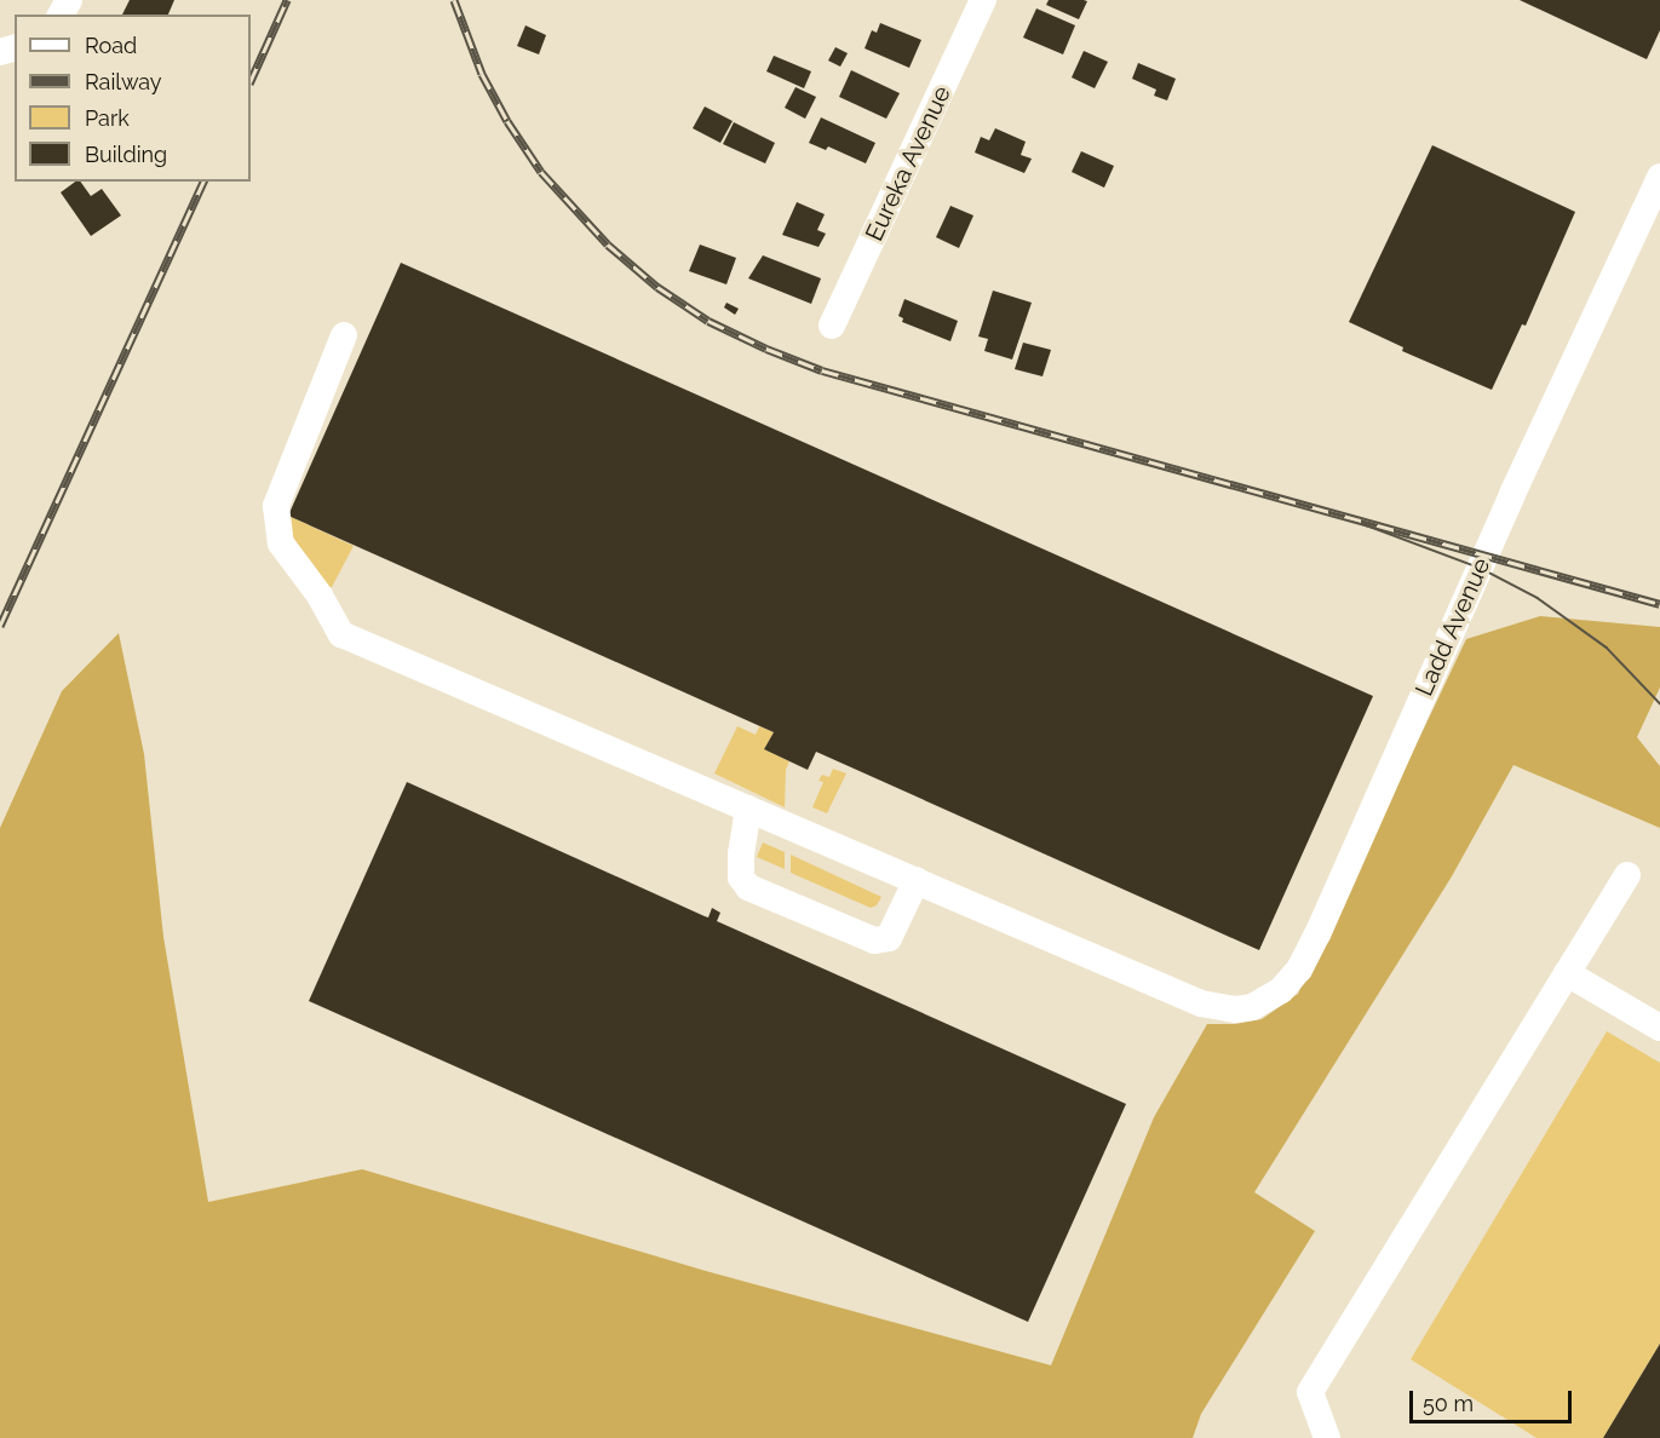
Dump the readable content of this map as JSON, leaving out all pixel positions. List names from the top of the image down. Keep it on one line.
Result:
{"streets":{"street":["Eureka Avenue","Ladd Avenue"]},"legend":["Road","Railway","Park","Building"],"scale_bar":"50 m"}
